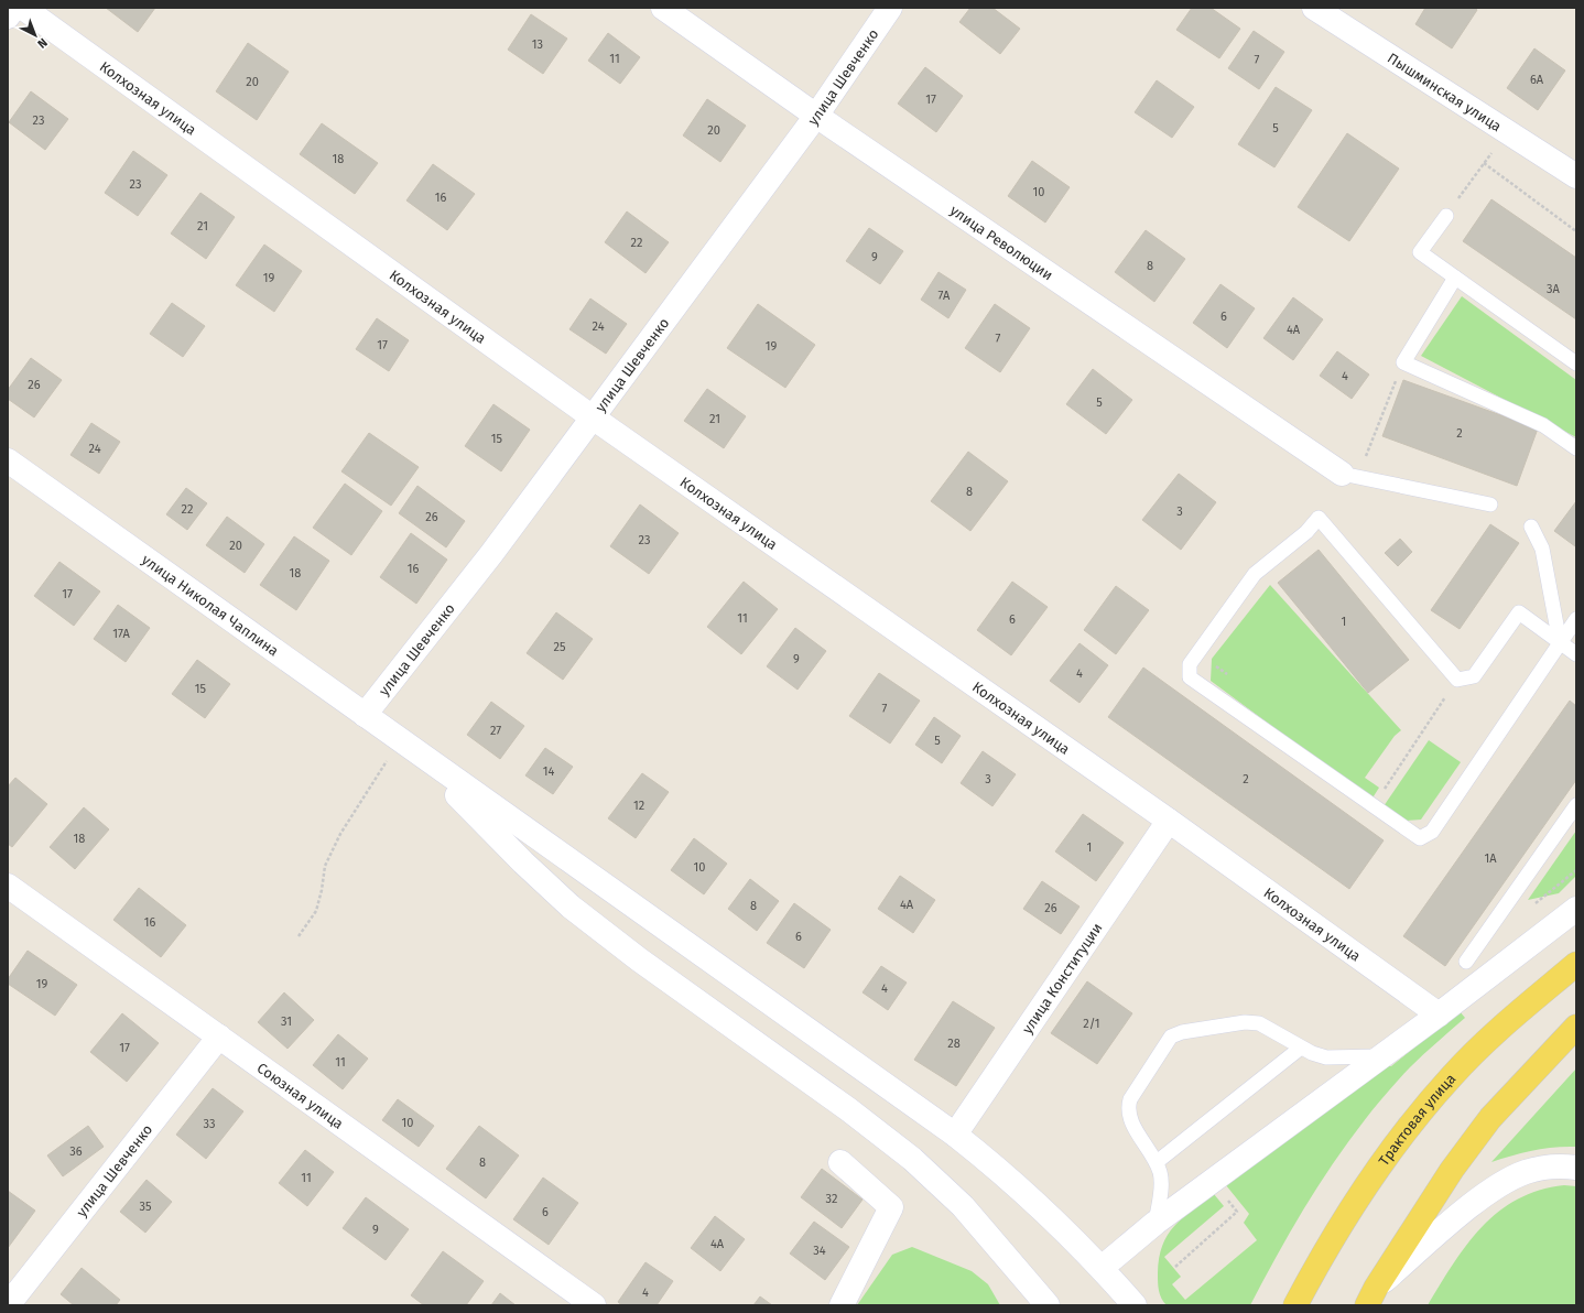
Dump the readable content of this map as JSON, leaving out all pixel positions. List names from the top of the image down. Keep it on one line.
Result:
{"streets":{"main road":["Трактовая улица"],"street":["улица Шевченко","Пышминская улица","Колхозная улица","улица Революции","улица Николая Чаплина","улица Конституции","Союзная улица"]},"crossings":[["улица Шевченко","Колхозная улица"],["улица Шевченко","улица Революции"],["улица Шевченко","улица Николая Чаплина"],["улица Шевченко","Союзная улица"],["Колхозная улица","улица Конституции"]],"house_numbers":["13","11","7","6А","20","17","23","5","20","18","23","10","16","21","22","9","8","19","3А","7А","6","24","4А","7","17","19","4","26","5","21","2","15","24","8","22","3","26","23","20","16","18","17","11","6","1","17А","25","9","4","15","7","27","5","14","3","2","12","18","1","1А","10","4А","8","26","16","6","19","4","31","2/1","28","17","11","10","33","36","8","11","32","35","6","9","4А","34","4"],"north":"bottom right"}
